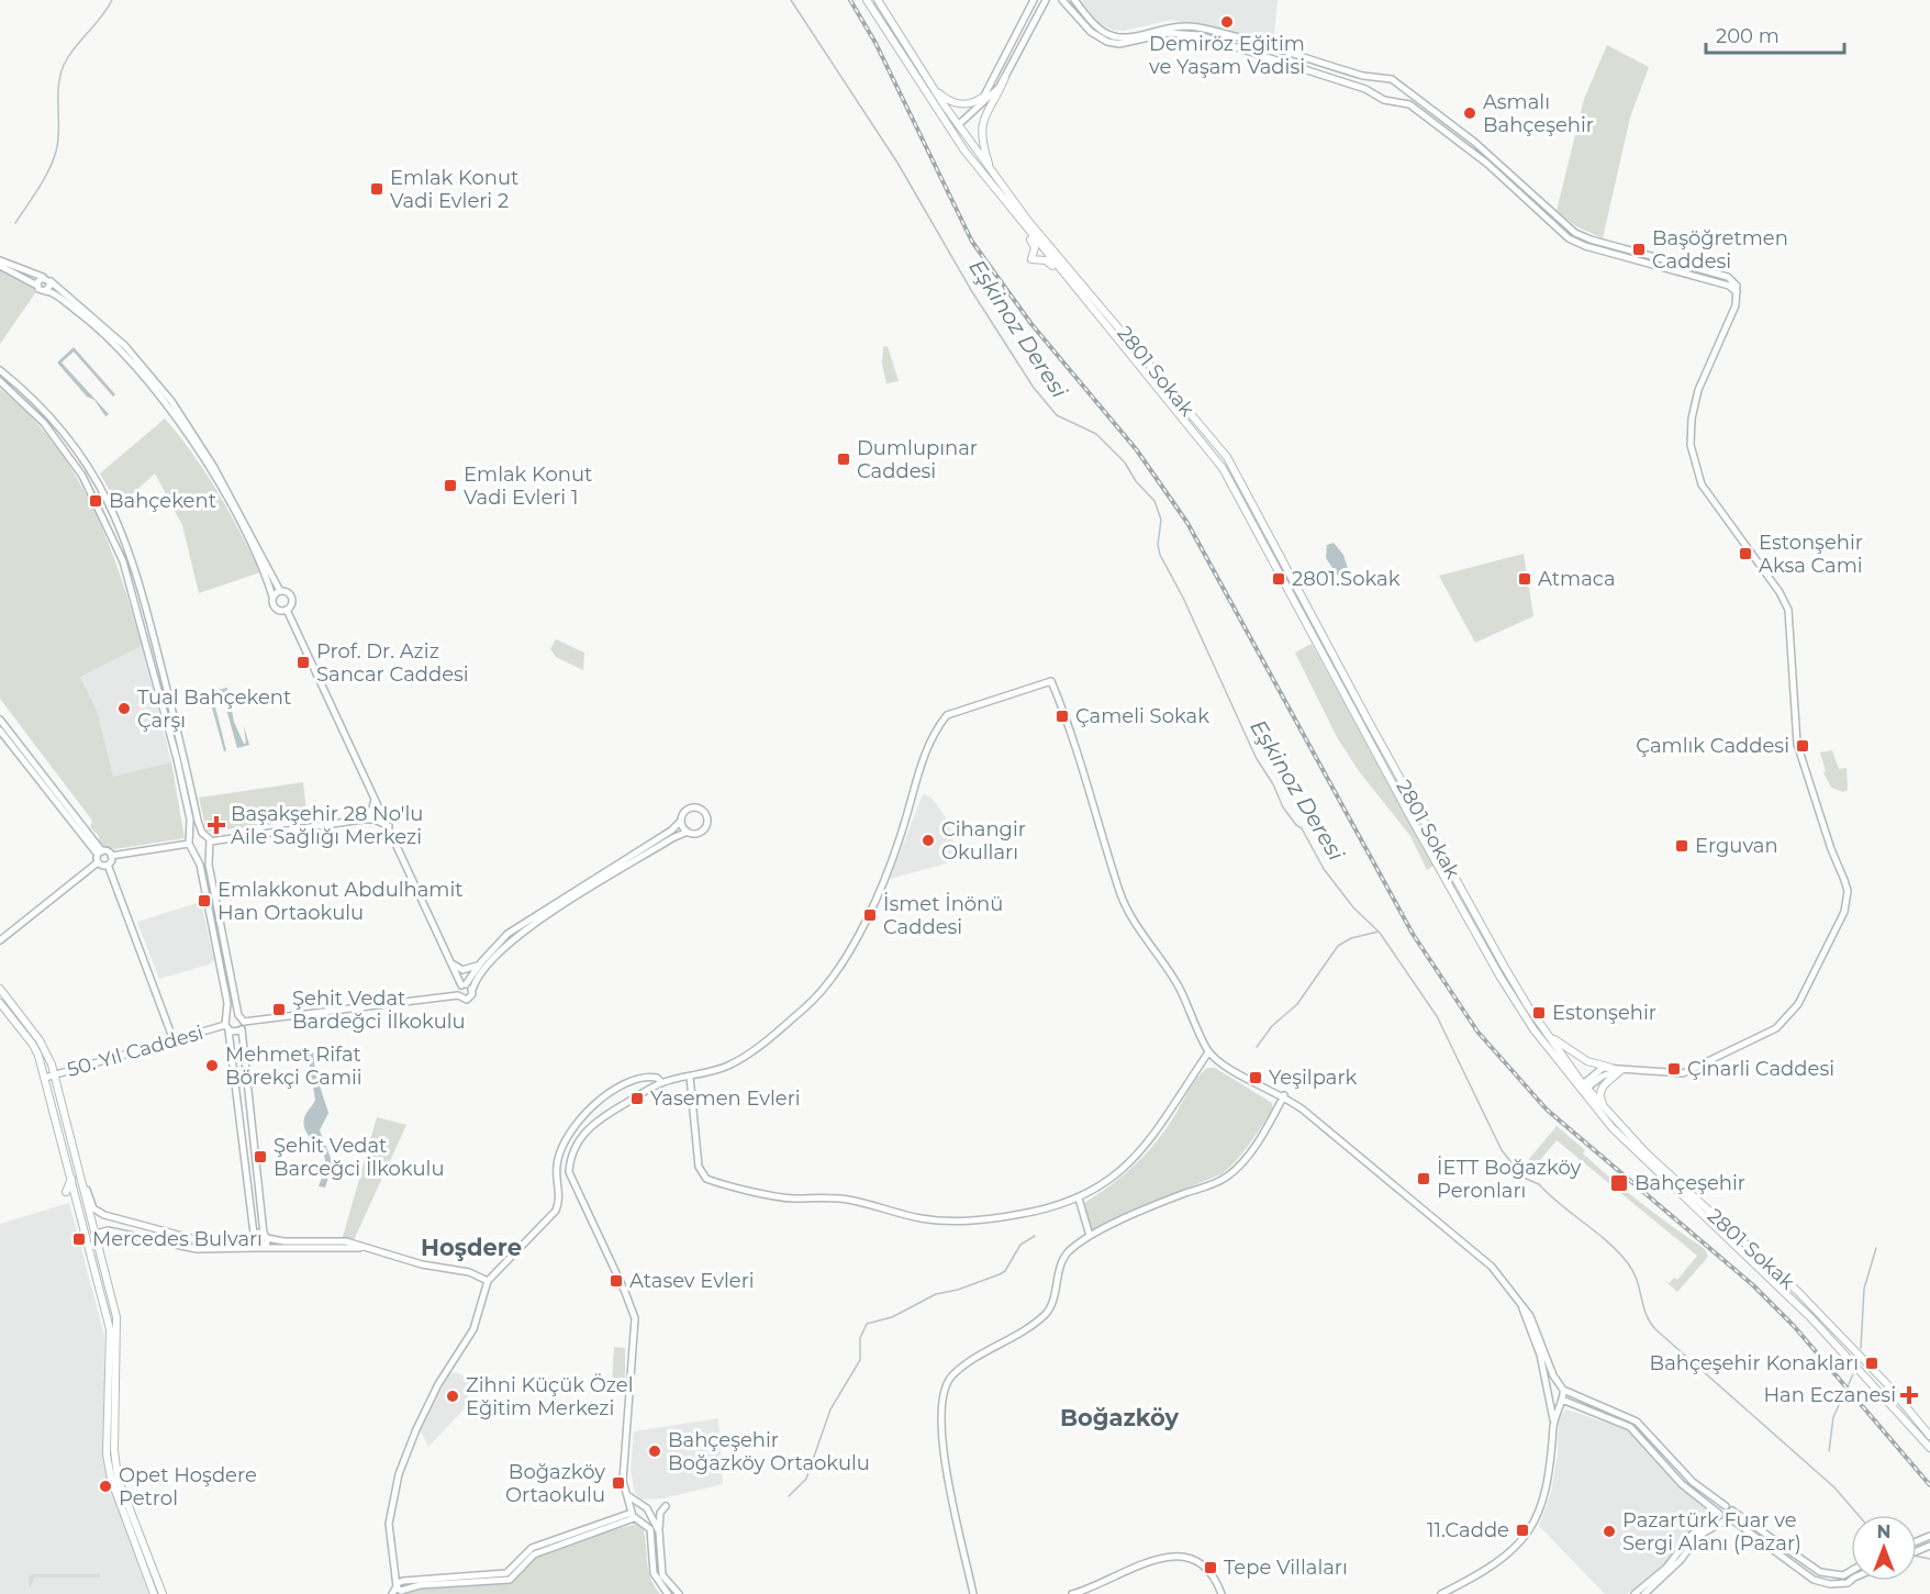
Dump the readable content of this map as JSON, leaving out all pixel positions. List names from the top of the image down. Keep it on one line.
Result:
{"streets":{"main road":["2801 Sokak"],"street":["50. Yıl Caddesi"]},"districts":["Hoşdere","Boğazköy"],"water":["Eşkinoz Deresi"],"places":{"other":["Demiröz Eğitim ve Yaşam Vadisi","Asmalı Bahçeşehir","Tual Bahçekent Çarşı","Cihangir Okulları","Mehmet Rifat Börekçi Camii","Zihni Küçük Özel Eğitim Merkezi","Bahçeşehir Boğazköy Ortaokulu","Opet Hoşdere Petrol","Pazartürk Fuar ve Sergi Alanı (Pazar)"],"transit":["Emlak Konut Vadi Evleri 2","Başöğretmen Caddesi","Dumlupınar Caddesi","Emlak Konut Vadi Evleri 1","Bahçekent","Estonşehir Aksa Cami","2801.Sokak","Atmaca","Prof. Dr. Aziz Sancar Caddesi","Çameli Sokak","Çamlık Caddesi","Erguvan","Emlakkonut Abdulhamit Han Ortaokulu","İsmet İnönü Caddesi","Şehit Vedat Bardeğci İlkokulu","Estonşehir","Çinarli Caddesi","Yeşilpark","Yasemen Evleri","Şehit Vedat Barceğci İlkokulu","İETT Boğazköy Peronları","Bahçeşehir","Mercedes Bulvarı","Atasev Evleri","Bahçeşehir Konakları","Boğazköy Ortaokulu","11.Cadde","Tepe Villaları"],"health":["Başakşehir 28 No'lu Aile Sağlığı Merkezi","Han Eczanesi"]},"scale_bar":"200 m","north":"top"}
